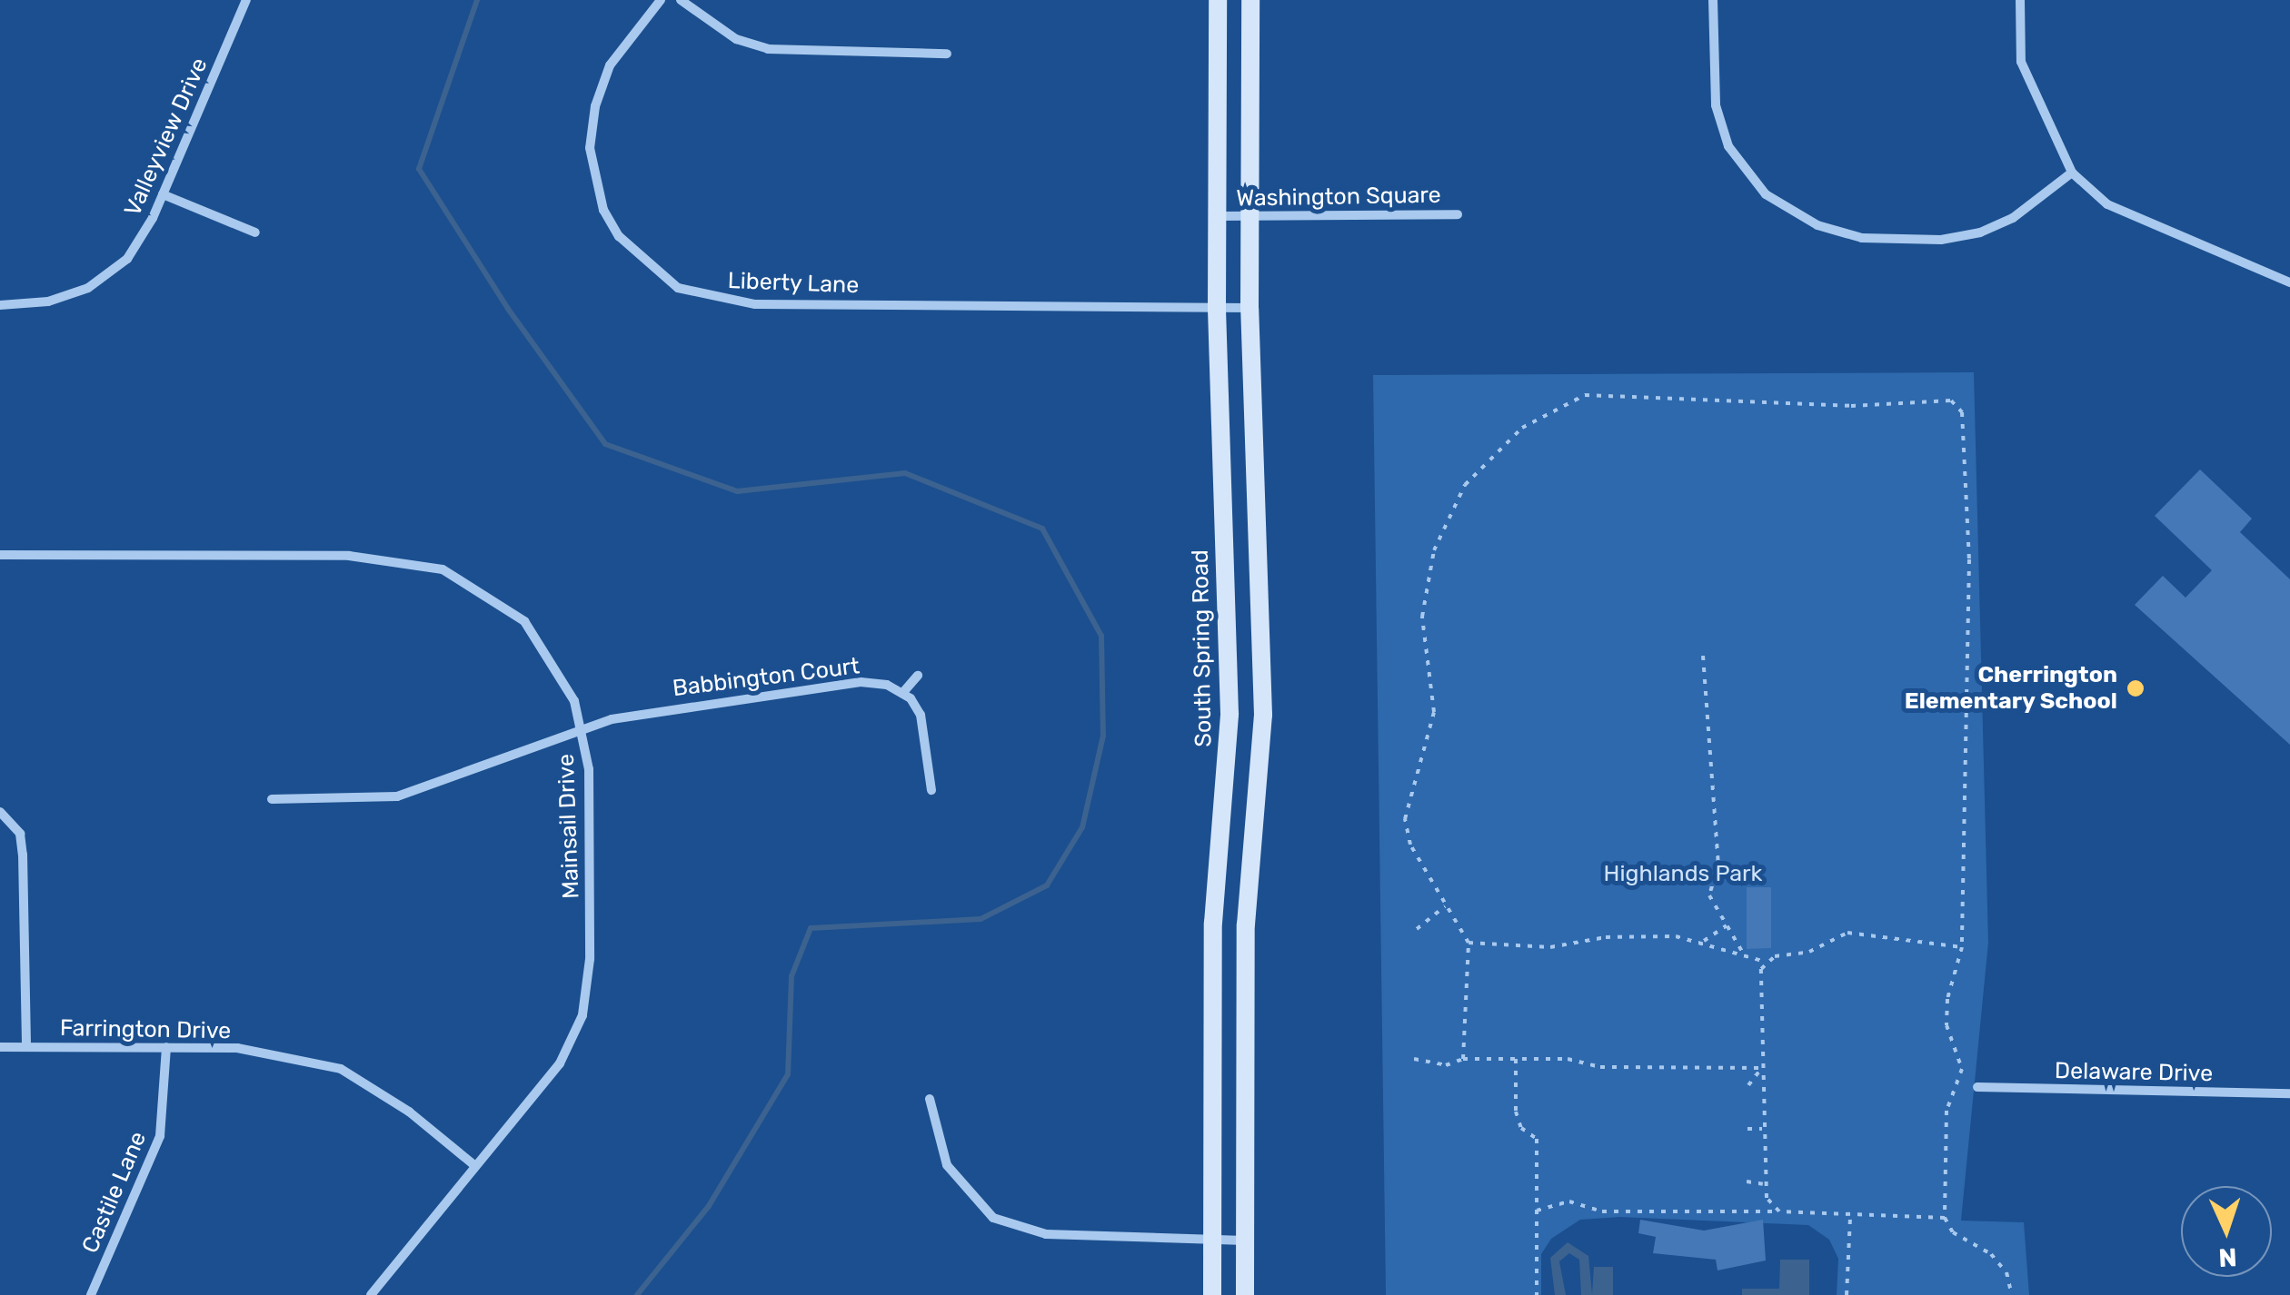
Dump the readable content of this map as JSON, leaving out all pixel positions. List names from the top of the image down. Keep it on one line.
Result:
{"streets":{"main road":["South Spring Road"],"street":["Valleyview Drive","Washington Square","Liberty Lane","Babbington Court","Mainsail Drive","Farrington Drive","Delaware Drive","Castile Lane"]},"crossings":[["Washington Square","South Spring Road"],["Liberty Lane","South Spring Road"],["Babbington Court","Mainsail Drive"],["Mainsail Drive","Farrington Drive"],["Farrington Drive","Castile Lane"]],"parks":["Highlands Park"],"places":["Cherrington Elementary School"],"north":"bottom"}
